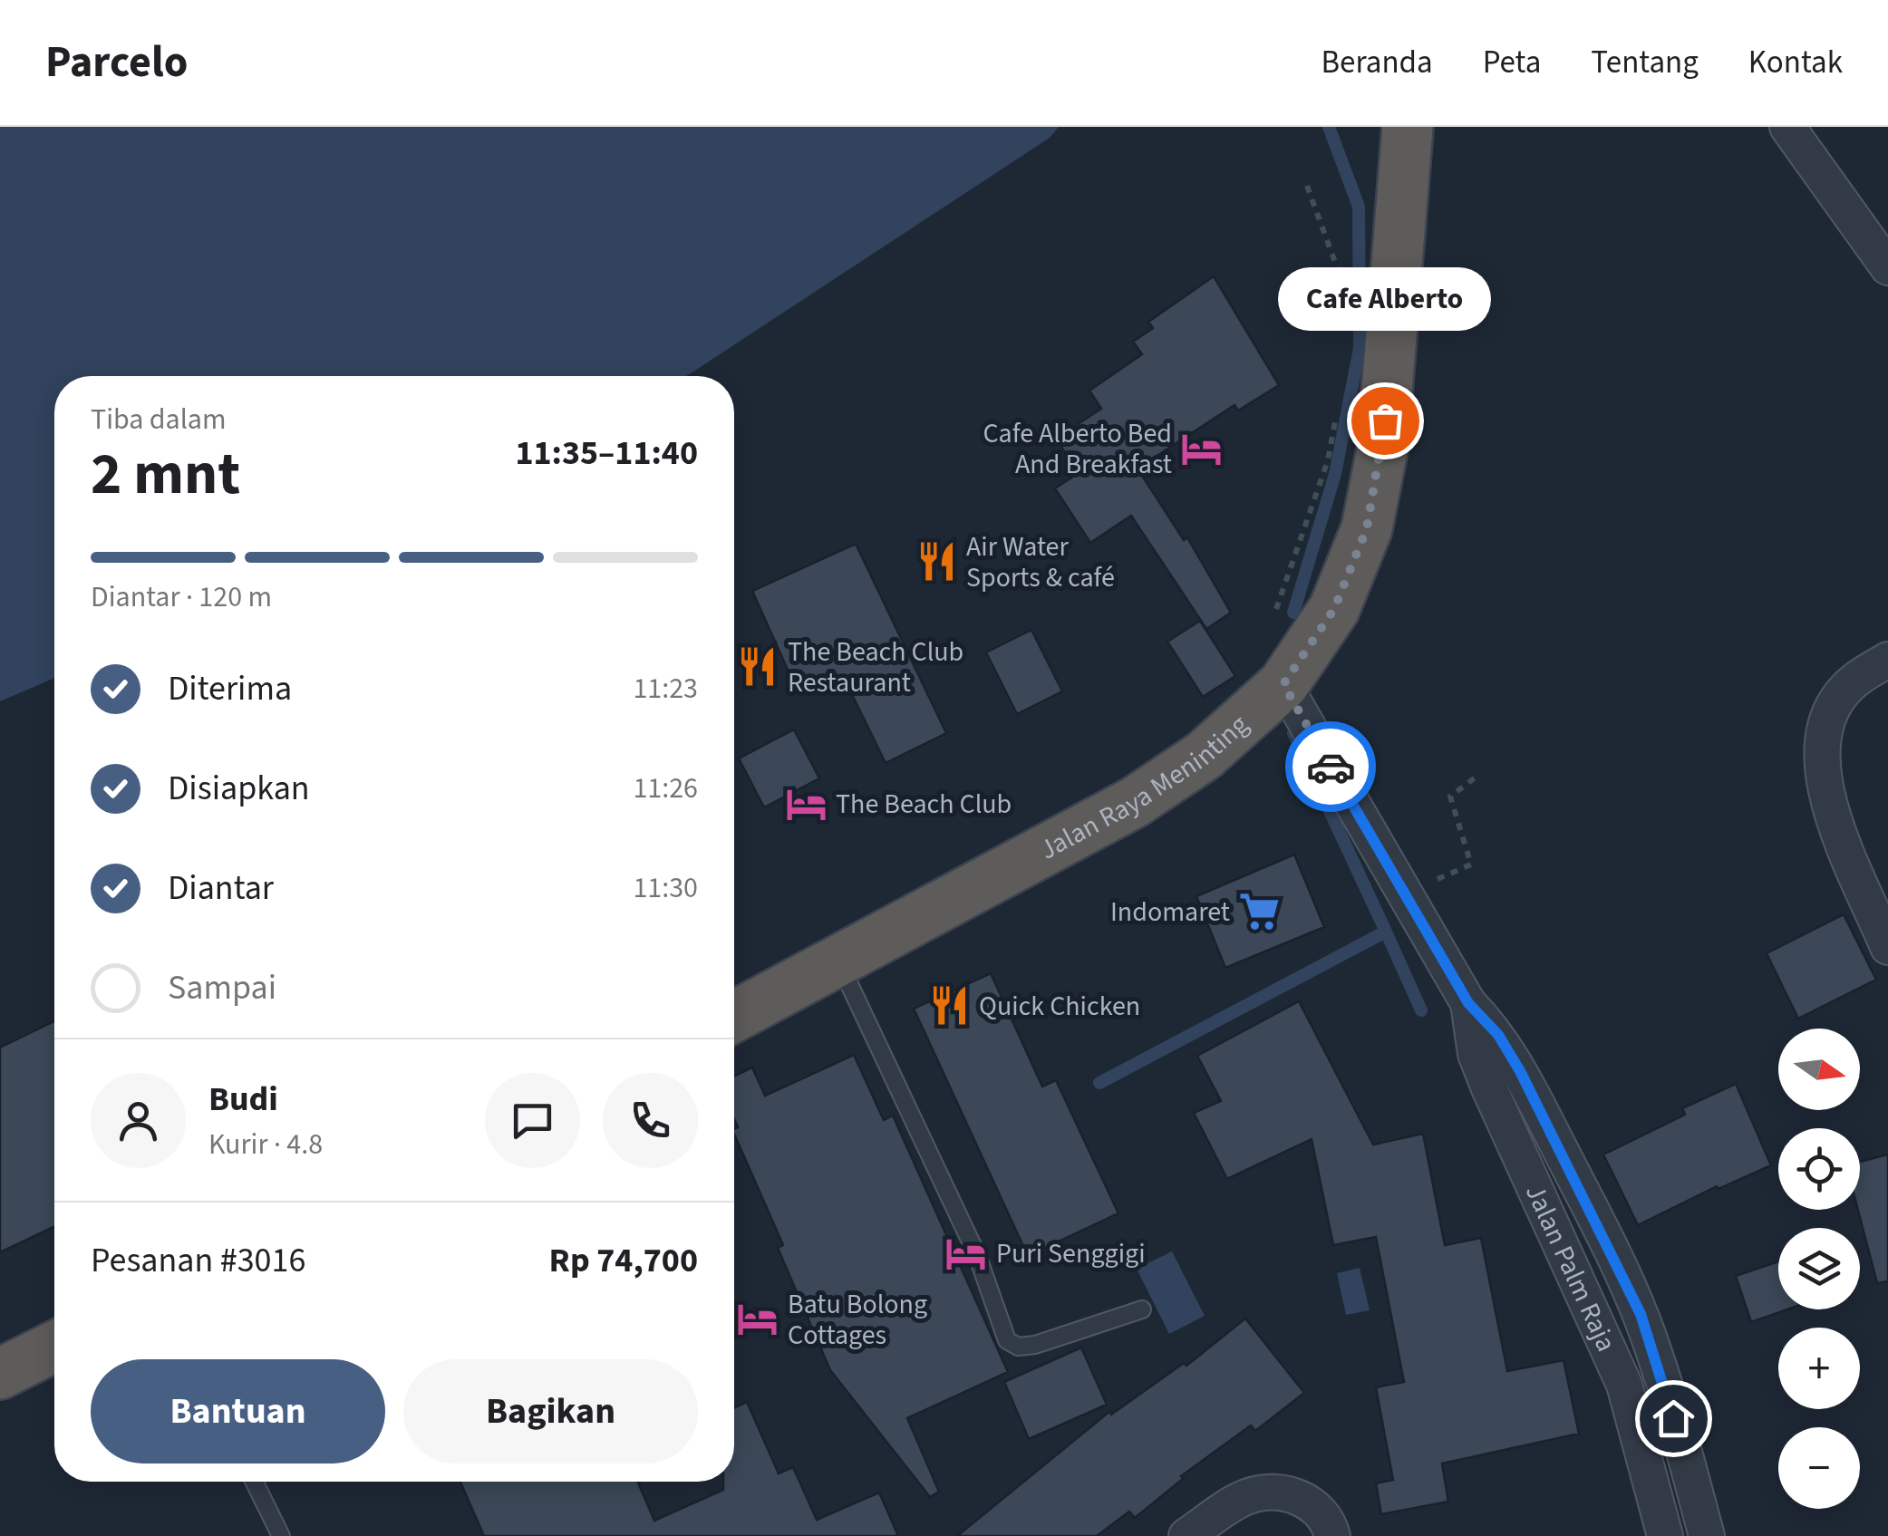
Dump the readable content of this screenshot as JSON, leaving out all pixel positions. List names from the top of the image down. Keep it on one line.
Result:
{"streets":{"highway":["Jalan Raya Meninting"],"street":["Jalan Palm Raja"]},"crossings":[["Jalan Raya Meninting","Jalan Palm Raja"]],"places":{"other":["Cafe Alberto"],"hotel":["Cafe Alberto Bed And Breakfast","The Beach Club","Puri Senggigi","Batu Bolong Cottages"],"restaurant":["Air Water Sports & café","The Beach Club Restaurant","Quick Chicken"],"supermarket":["Indomaret"]},"north":"right","page":{"header":"Parcelo","nav":["Beranda","Peta","Tentang","Kontak"],"bubble":"Cafe Alberto","heading":["2 mnt","Tiba dalam","11:35–11:40"],"panel":["Budi","Kurir · 4.8","Pesanan #3016","Rp 74,700"],"bar":"Diantar · 120 m","list":[["Diterima","11:23"],["Disiapkan","11:26"],["Diantar","11:30"],"Sampai"],"map_buttons":["+","−"],"buttons":["Bantuan","Bagikan"]}}
